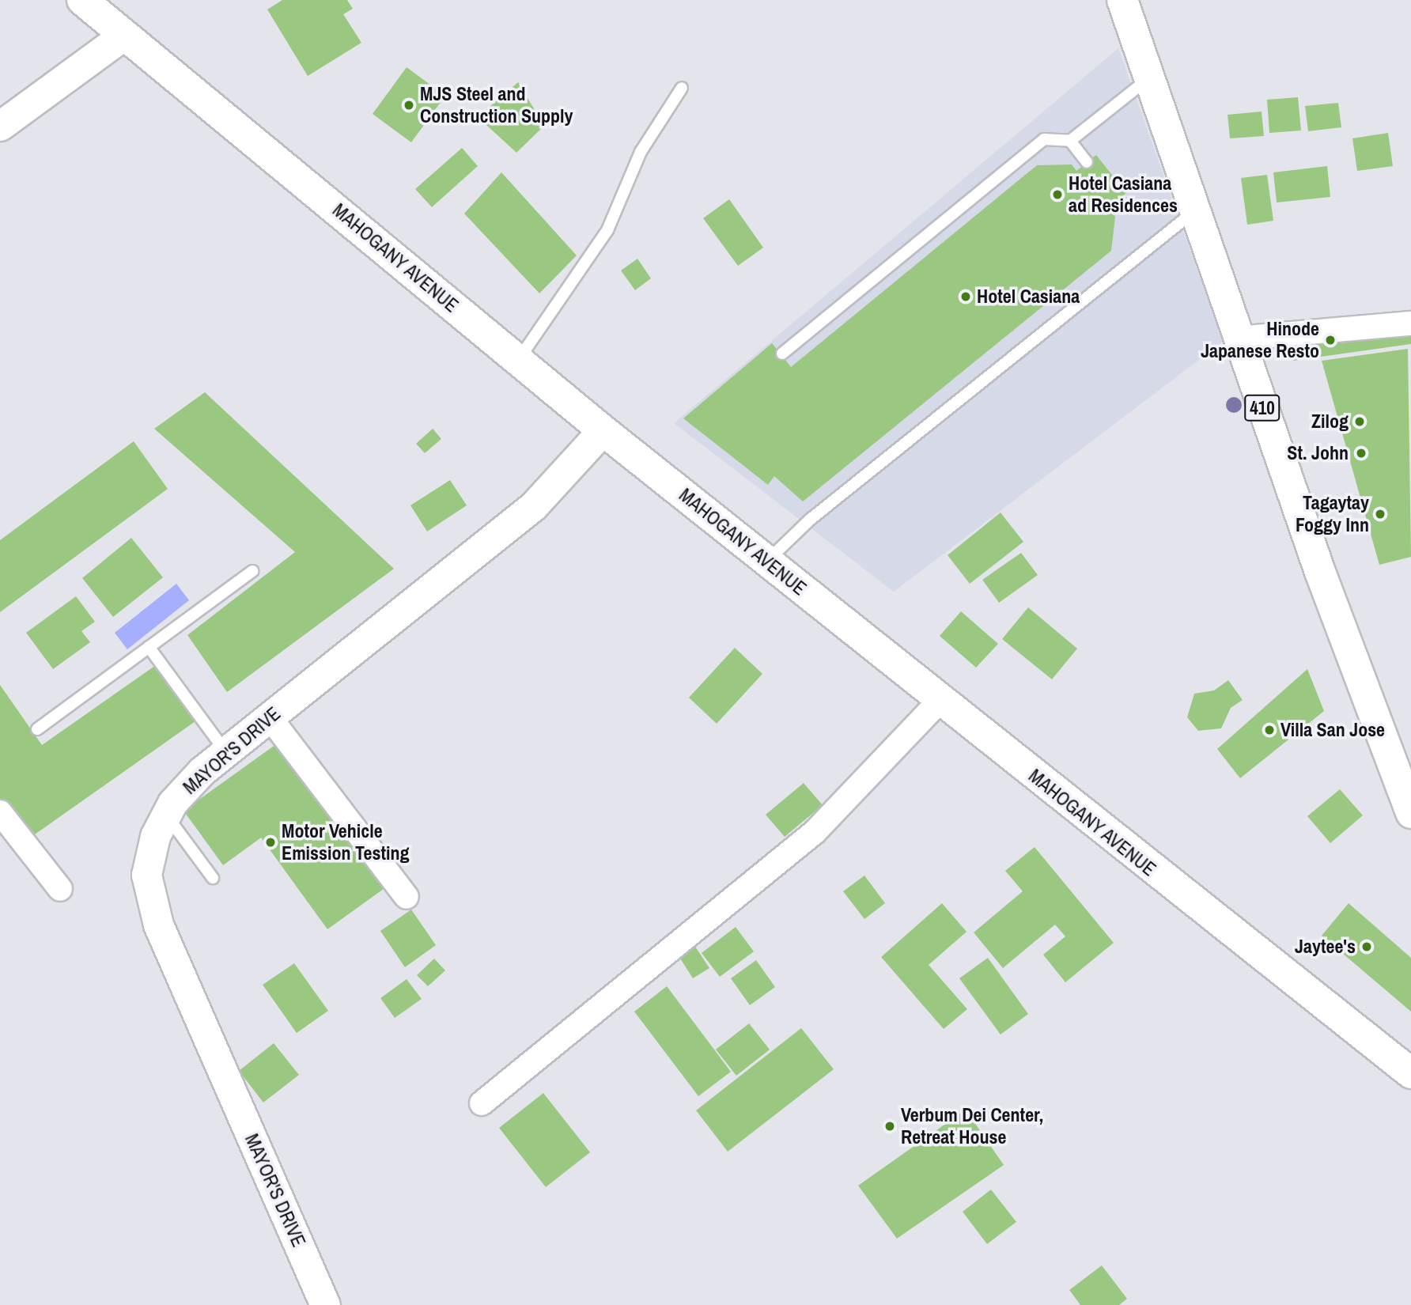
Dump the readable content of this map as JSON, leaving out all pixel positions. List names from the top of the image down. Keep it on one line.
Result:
{"streets":{"main road":["MAHOGANY AVENUE","410"],"street":["MAYOR'S DRIVE"]},"crossings":[["MAHOGANY AVENUE","MAYOR'S DRIVE"]],"places":["MJS Steel and Construction Supply","Hotel Casiana ad Residences","Hotel Casiana","Hinode Japanese Resto","Zilog","St. John","Tagaytay Foggy Inn","Villa San Jose","Motor Vehicle Emission Testing","Jaytee's","Verbum Dei Center, Retreat House"]}
